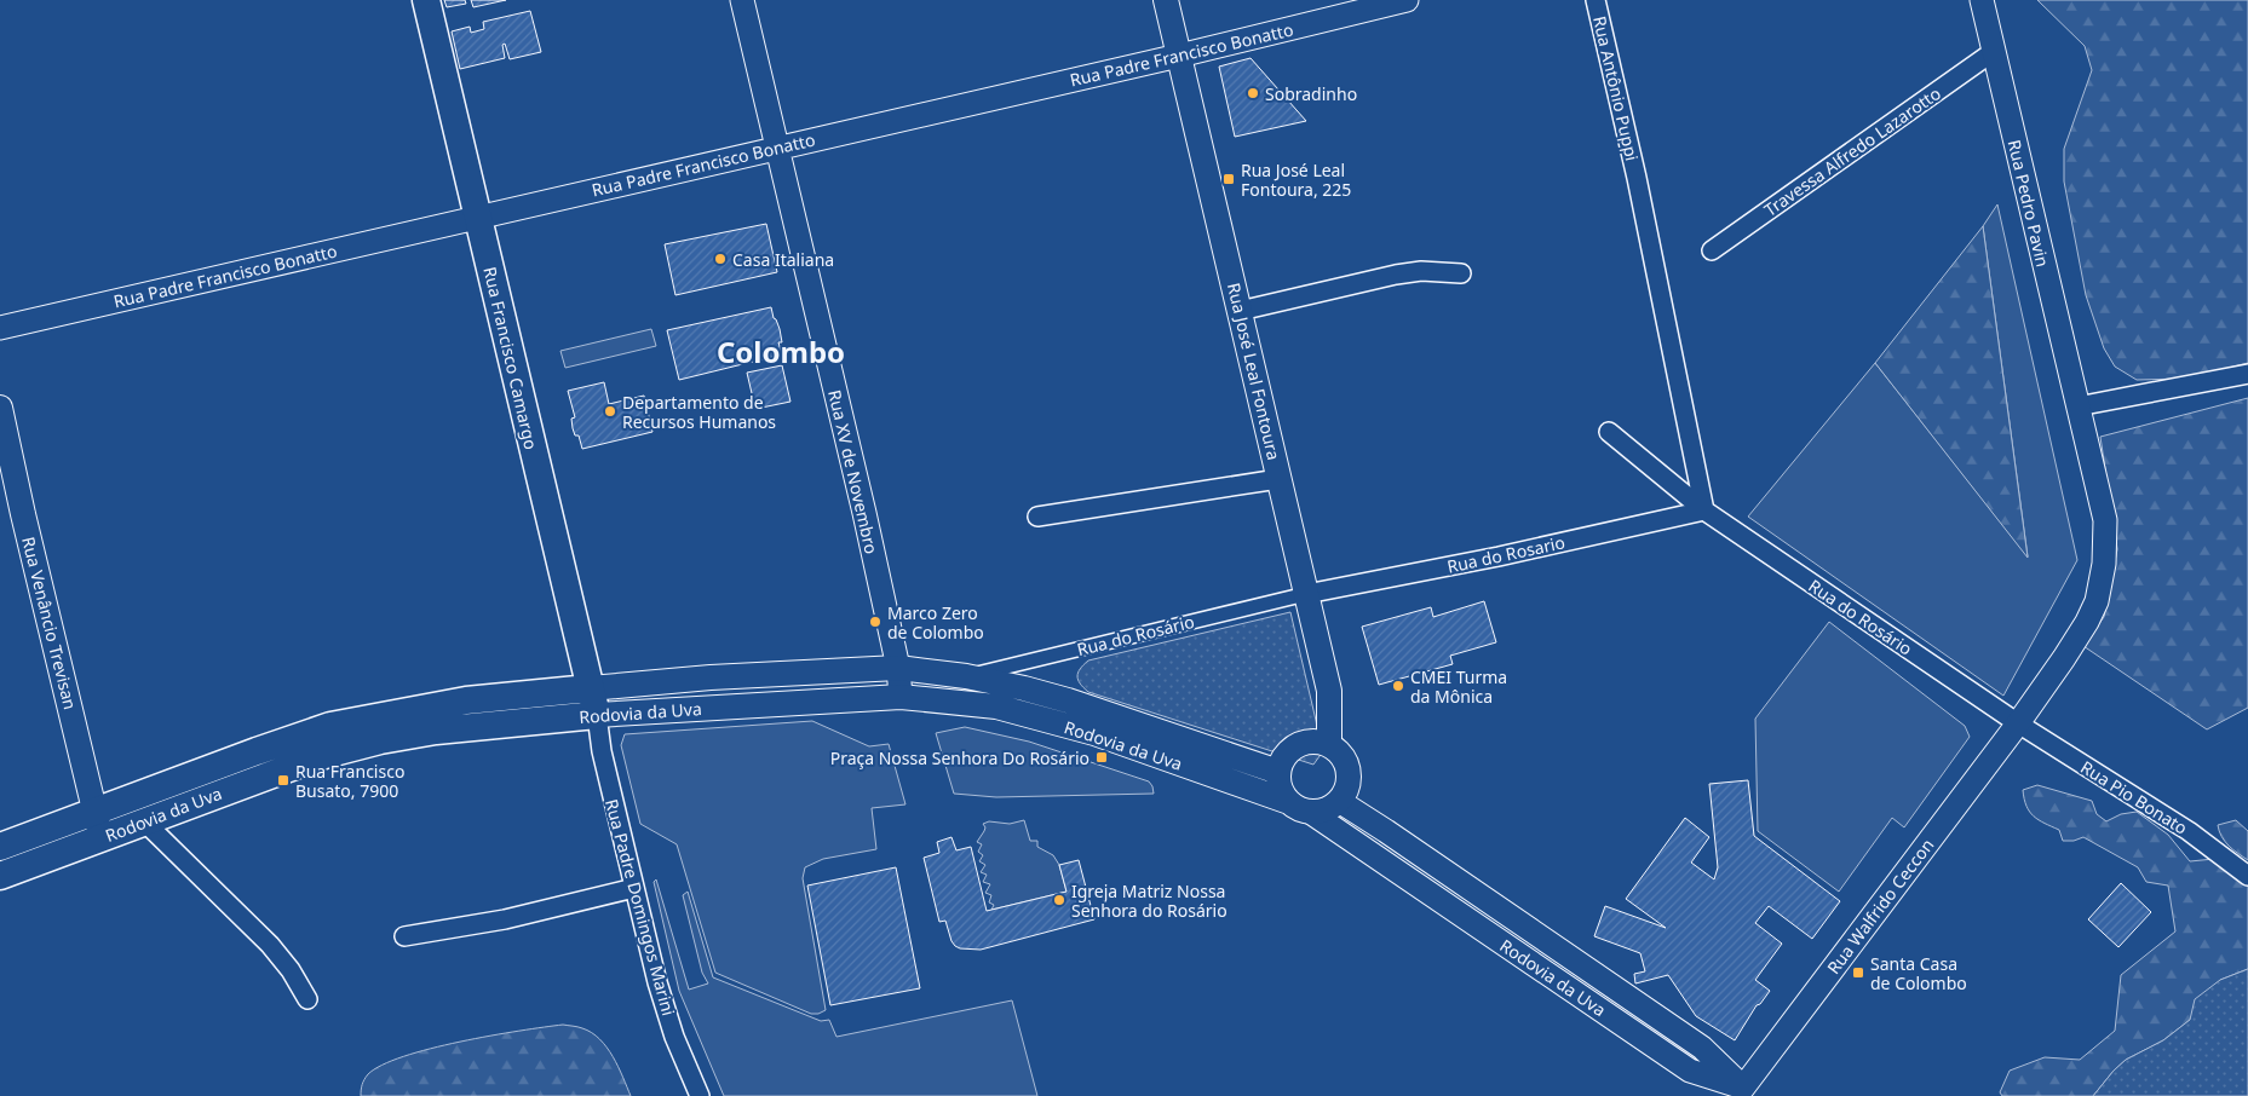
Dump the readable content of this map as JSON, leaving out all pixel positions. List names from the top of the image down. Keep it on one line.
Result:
{"streets":{"main road":["Rua Francisco Camargo","Rua José Leal Fontoura","Rua Venâncio Trevisan","Rodovia da Uva"],"street":["Rua Padre Francisco Bonatto","Rua Antônio Puppi","Travessa Alfredo Lazarotto","Rua Pedro Pavin","Rua XV de Novembro","Rua do Rosario","Rua do Rosário","Rua Pio Bonato","Rua Walfrido Ceccon","Rua Padre Domingos Marini"]},"crossings":[["Rua Padre Francisco Bonatto","Rua Francisco Camargo"],["Rua Padre Francisco Bonatto","Rua José Leal Fontoura"],["Rua Padre Francisco Bonatto","Rua XV de Novembro"],["Rua Antônio Puppi","Rua do Rosario"],["Rua Antônio Puppi","Rua do Rosário"],["Travessa Alfredo Lazarotto","Rua Pedro Pavin"],["Rua Pedro Pavin","Rua do Rosário"],["Rua Pedro Pavin","Rua Pio Bonato"],["Rua Pedro Pavin","Rua Walfrido Ceccon"],["Rua Francisco Camargo","Rodovia da Uva"],["Rua Francisco Camargo","Rua Padre Domingos Marini"],["Rua José Leal Fontoura","Rua do Rosario"],["Rua José Leal Fontoura","Rua do Rosário"],["Rua José Leal Fontoura","Rodovia da Uva"],["Rua XV de Novembro","Rodovia da Uva"],["Rua do Rosario","Rua do Rosário"],["Rua do Rosário","Rodovia da Uva"],["Rua do Rosário","Rua Pio Bonato"],["Rua do Rosário","Rua Walfrido Ceccon"],["Rua Venâncio Trevisan","Rodovia da Uva"],["Rodovia da Uva","Rua Walfrido Ceccon"],["Rodovia da Uva","Rua Padre Domingos Marini"],["Rua Pio Bonato","Rua Walfrido Ceccon"]],"districts":["Colombo"],"places":{"other":["Sobradinho","Casa Italiana","Departamento de Recursos Humanos","Marco Zero de Colombo","CMEI Turma da Mônica","Igreja Matriz Nossa Senhora do Rosário"],"transit":["Rua José Leal Fontoura, 225","Praça Nossa Senhora Do Rosário","Rua Francisco Busato, 7900","Santa Casa de Colombo"]}}
